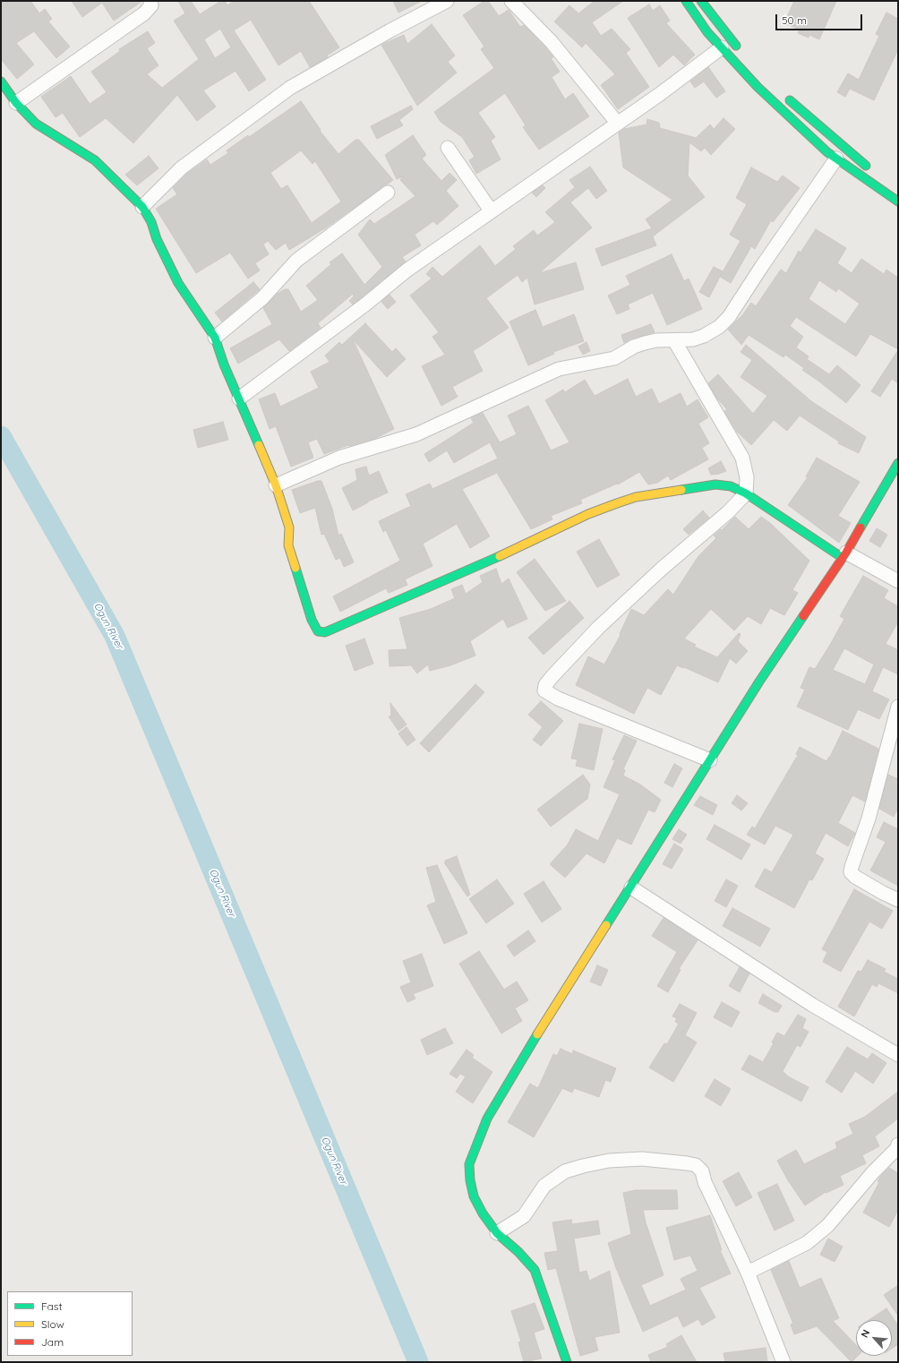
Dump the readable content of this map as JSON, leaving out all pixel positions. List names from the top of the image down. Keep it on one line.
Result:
{"water":["Ogun River"],"legend":["Fast","Slow","Jam"],"scale_bar":"50 m","north":"top left"}
